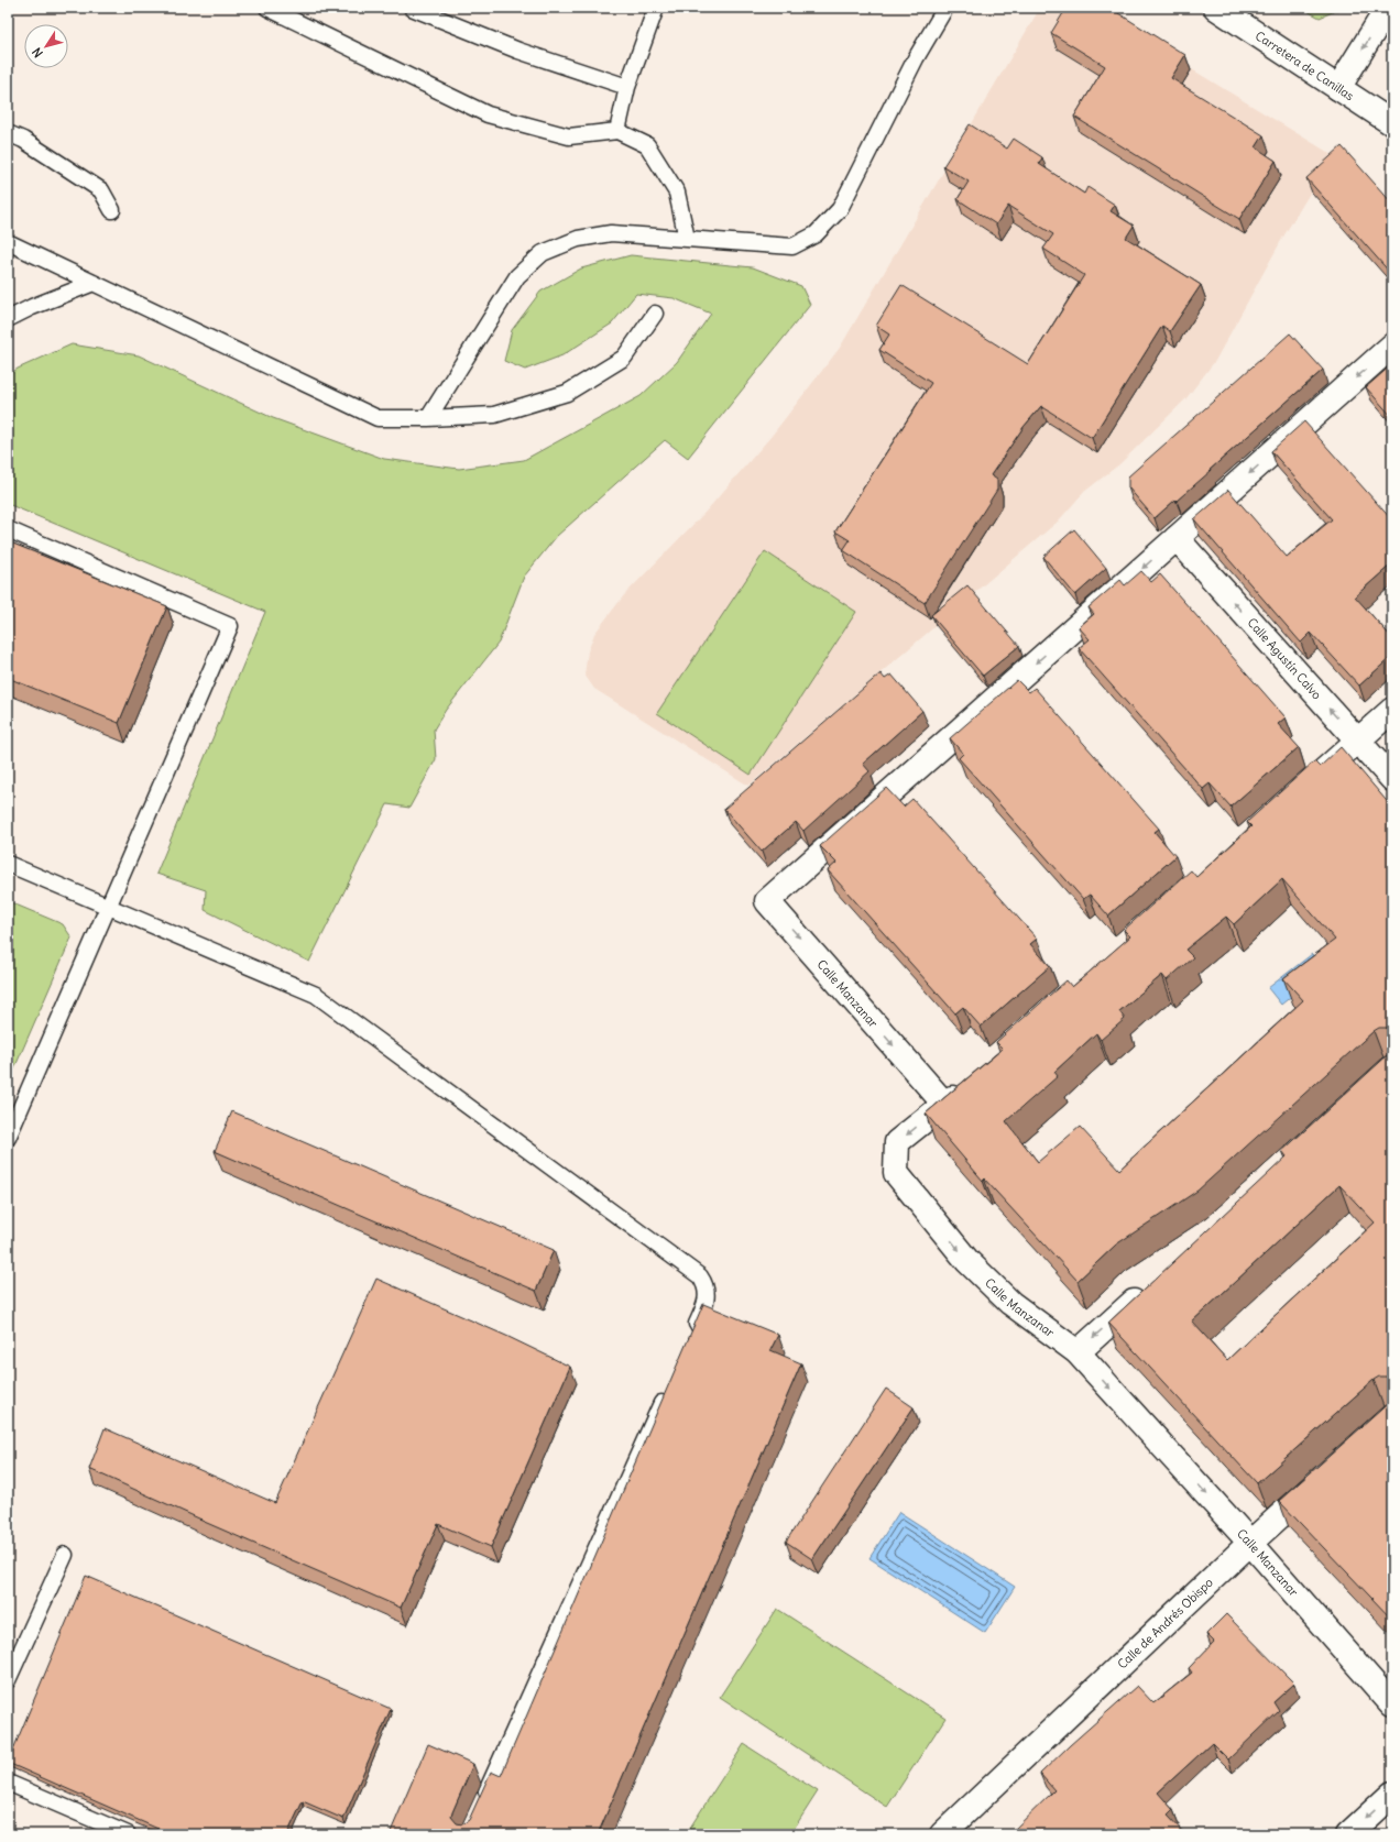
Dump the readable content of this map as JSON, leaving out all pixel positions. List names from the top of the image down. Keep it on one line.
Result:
{"streets":{"street":["Carretera de Canillas","Calle Agustín Calvo","Calle Manzanar","Calle de Andrés Obispo"]},"crossings":[["Calle Agustín Calvo","Calle Manzanar"],["Calle Manzanar","Calle de Andrés Obispo"]],"one_way":["Calle Agustín Calvo"],"north":"bottom left"}
